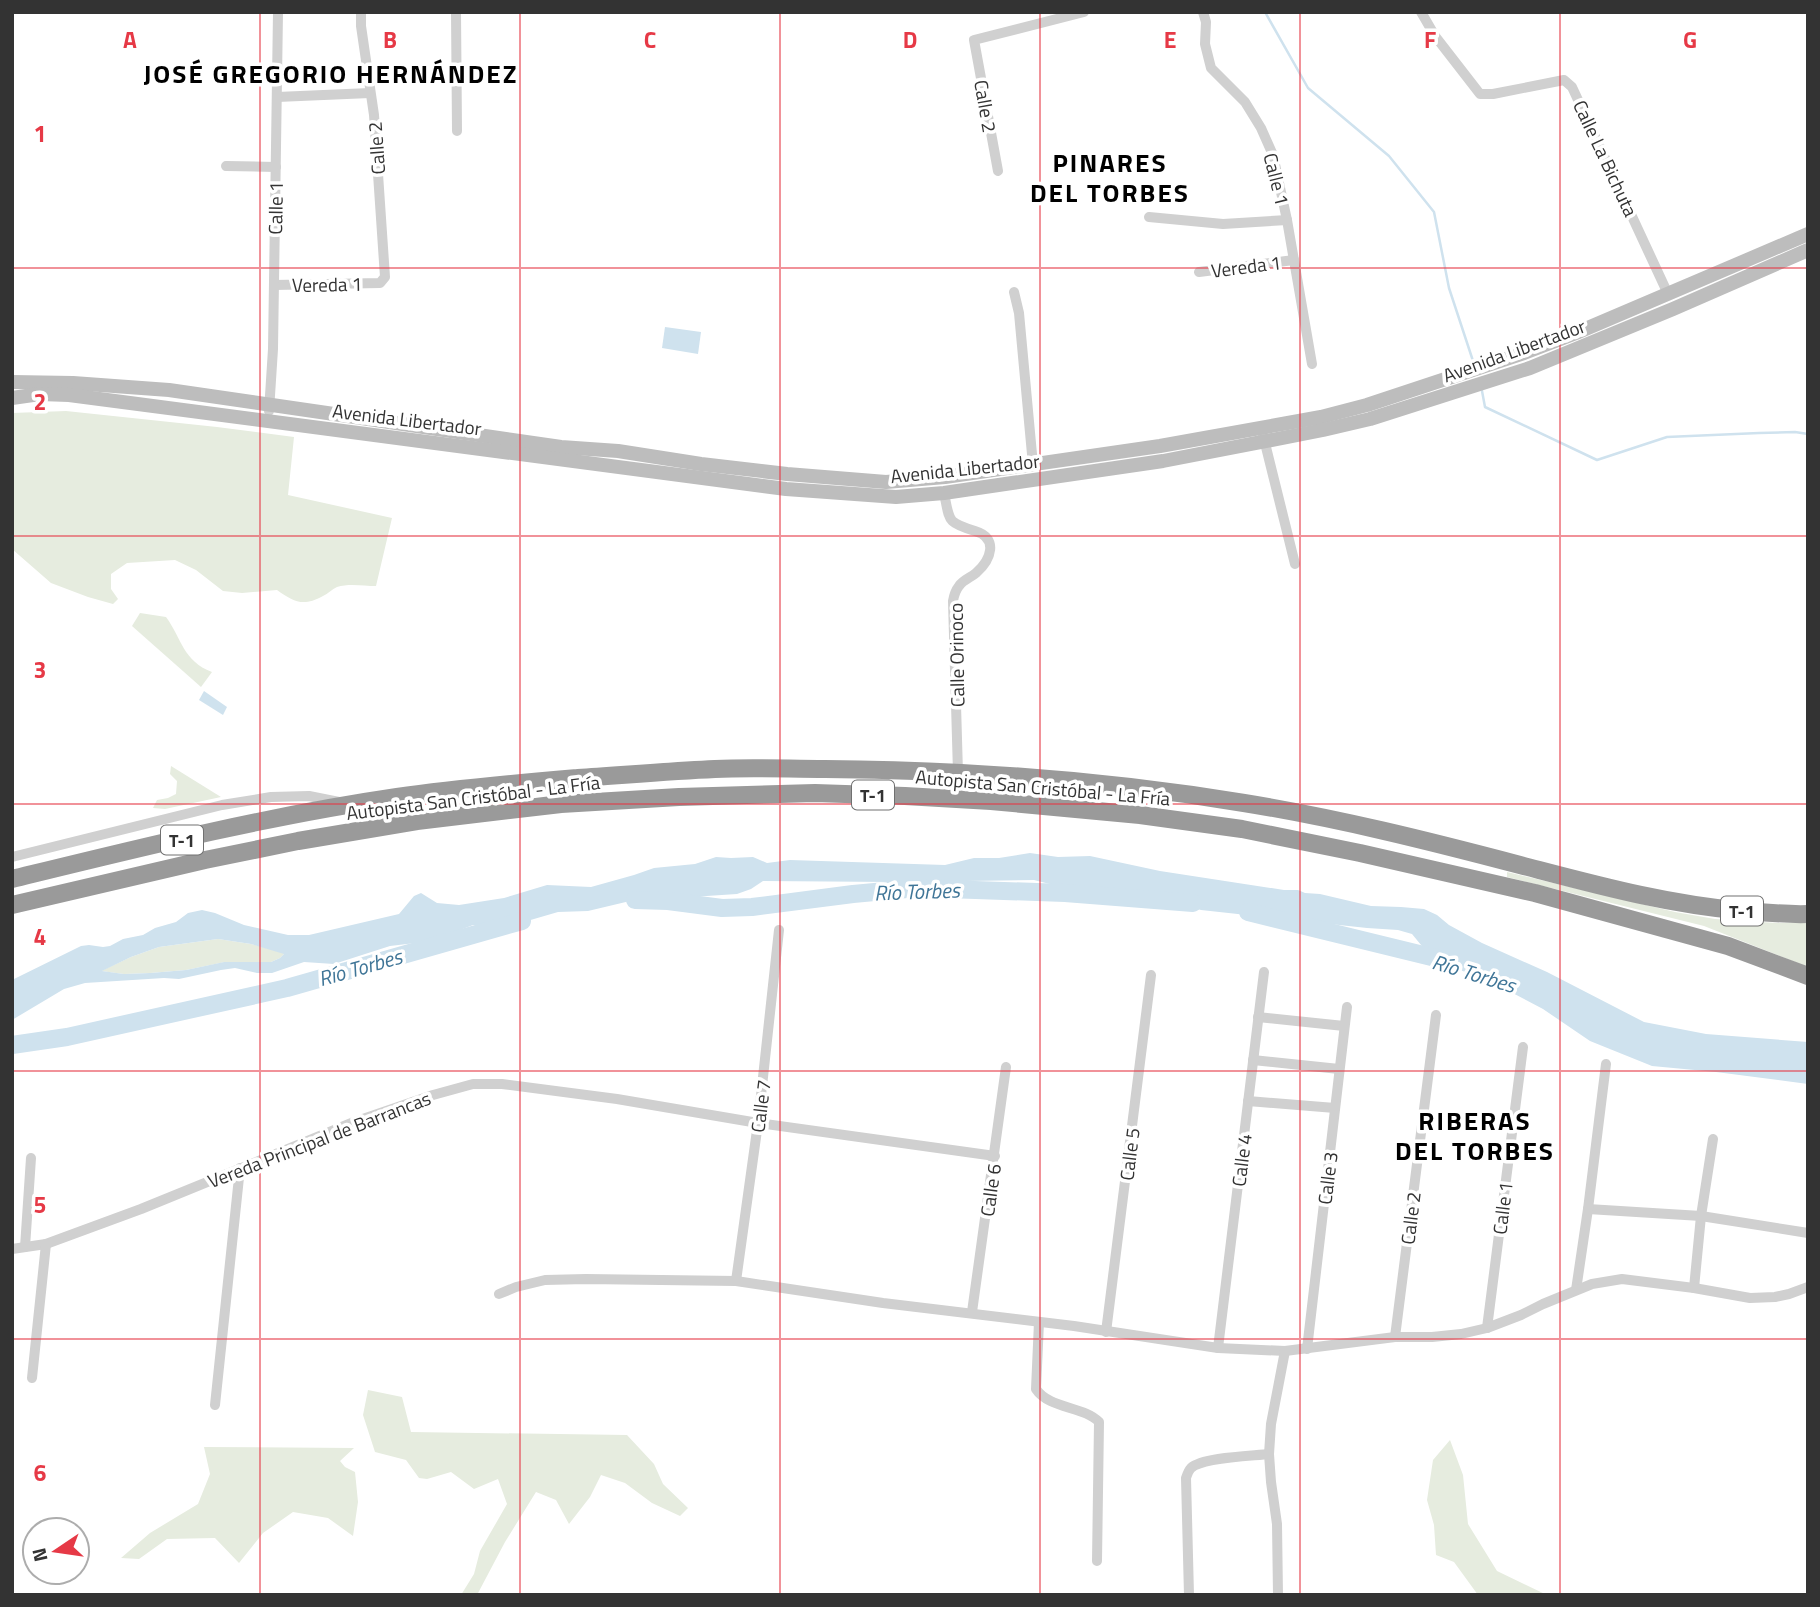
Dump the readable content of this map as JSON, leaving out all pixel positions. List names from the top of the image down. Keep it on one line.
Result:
{"streets":{"highway":["Autopista San Cristóbal - La Fría","T-1"],"main road":["Avenida Libertador"],"street":["Calle 2","Calle La Bichuta","Calle 1","Vereda 1","Calle Orinoco","Calle 7","Vereda Principal de Barrancas","Calle 5","Calle 4","Calle 3","Calle 6"]},"crossings":[["Calle 2","Vereda 1"],["Calle La Bichuta","Avenida Libertador"],["Calle 1","Vereda 1"],["Calle 1","Avenida Libertador"],["Avenida Libertador","Calle Orinoco"],["Calle Orinoco","Autopista San Cristóbal - La Fría"],["Calle 7","Vereda Principal de Barrancas"],["Vereda Principal de Barrancas","Calle 6"]],"districts":["JOSÉ GREGORIO HERNÁNDEZ","PINARES DEL TORBES","RIBERAS DEL TORBES"],"water":["Río Torbes"],"north":"left","grid":{"columns":["A","B","C","D","E","F","G"],"rows":["1","2","3","4","5","6"]}}
